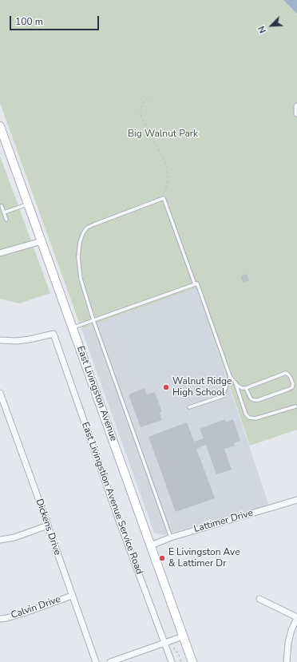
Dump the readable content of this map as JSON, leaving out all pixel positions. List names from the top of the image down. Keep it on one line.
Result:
{"streets":{"main road":["East Livingston Avenue"],"street":["East Livingstion Avenue Service Road","Lattimer Drive","Dickens Drive","Calvin Drive"]},"crossings":[["East Livingston Avenue","Lattimer Drive"],["Dickens Drive","Calvin Drive"]],"parks":["Big Walnut Park"],"places":["Walnut Ridge High School","E Livingston Ave & Lattimer Dr"],"scale_bar":"100 m","north":"bottom left"}
